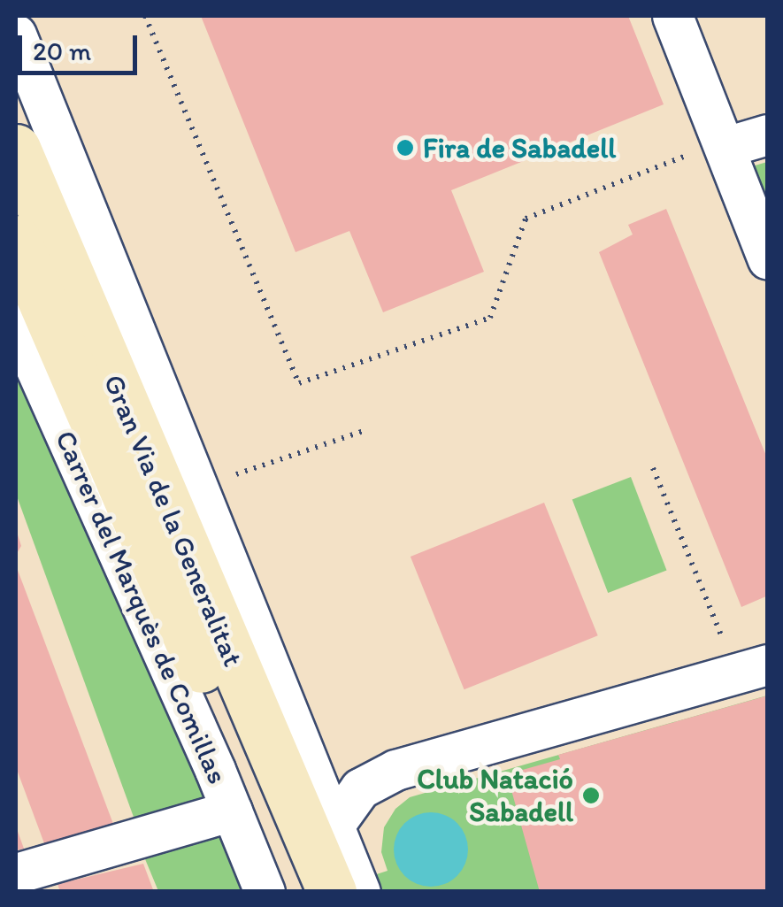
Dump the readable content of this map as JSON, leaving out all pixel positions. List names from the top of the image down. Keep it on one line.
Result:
{"streets":{"street":["Gran Via de la Generalitat","Carrer del Marquès de Comillas"]},"places":["Fira de Sabadell","Club Natació Sabadell"],"scale_bar":"20 m"}
